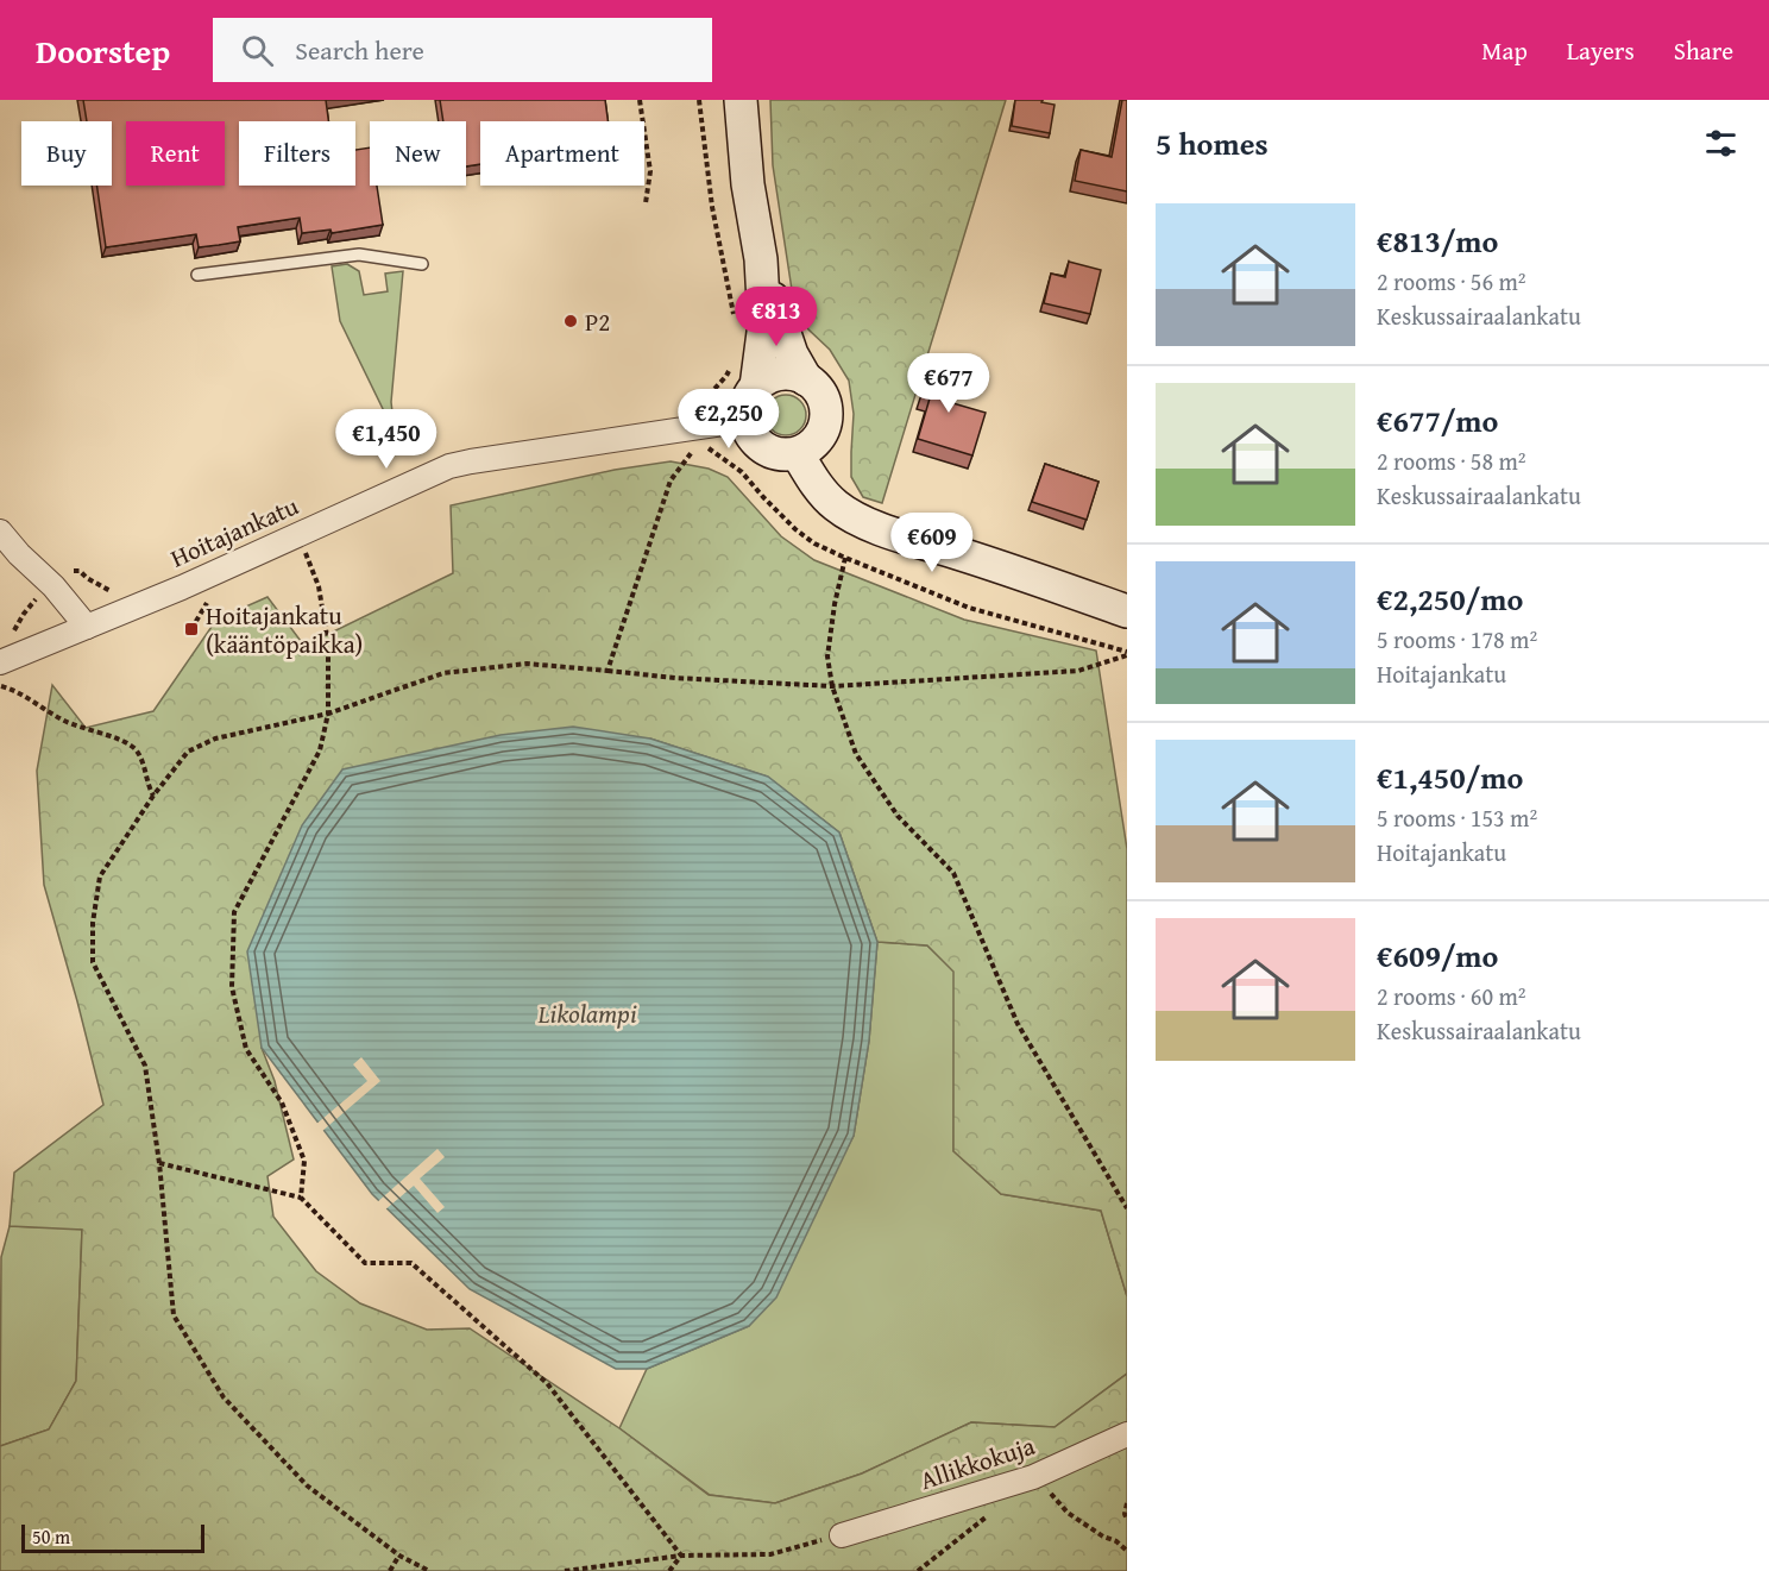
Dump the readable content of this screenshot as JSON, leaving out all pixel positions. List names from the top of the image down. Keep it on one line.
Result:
{"streets":{"street":["Hoitajankatu","Allikkokuja"]},"water":["Likolampi"],"places":{"other":["P2"],"transit":["Hoitajankatu (kääntöpaikka)"]},"scale_bar":"50 m","page":{"header":"Doorstep","search":"Search here","nav":["Map","Layers","Share"],"heading":"5 homes","chip":["Buy","Rent","Filters","New","Apartment"],"list":[{"name":"€813/mo","note":"2 rooms · 56 m² · Keskussairaalankatu"},{"name":"€677/mo","note":"2 rooms · 58 m² · Keskussairaalankatu"},{"name":"€2,250/mo","note":"5 rooms · 178 m² · Hoitajankatu"},{"name":"€1,450/mo","note":"5 rooms · 153 m² · Hoitajankatu"},{"name":"€609/mo","note":"2 rooms · 60 m² · Keskussairaalankatu"}],"price":["€813","€677","€2,250","€1,450","€609"],"scale":"50 m"}}
